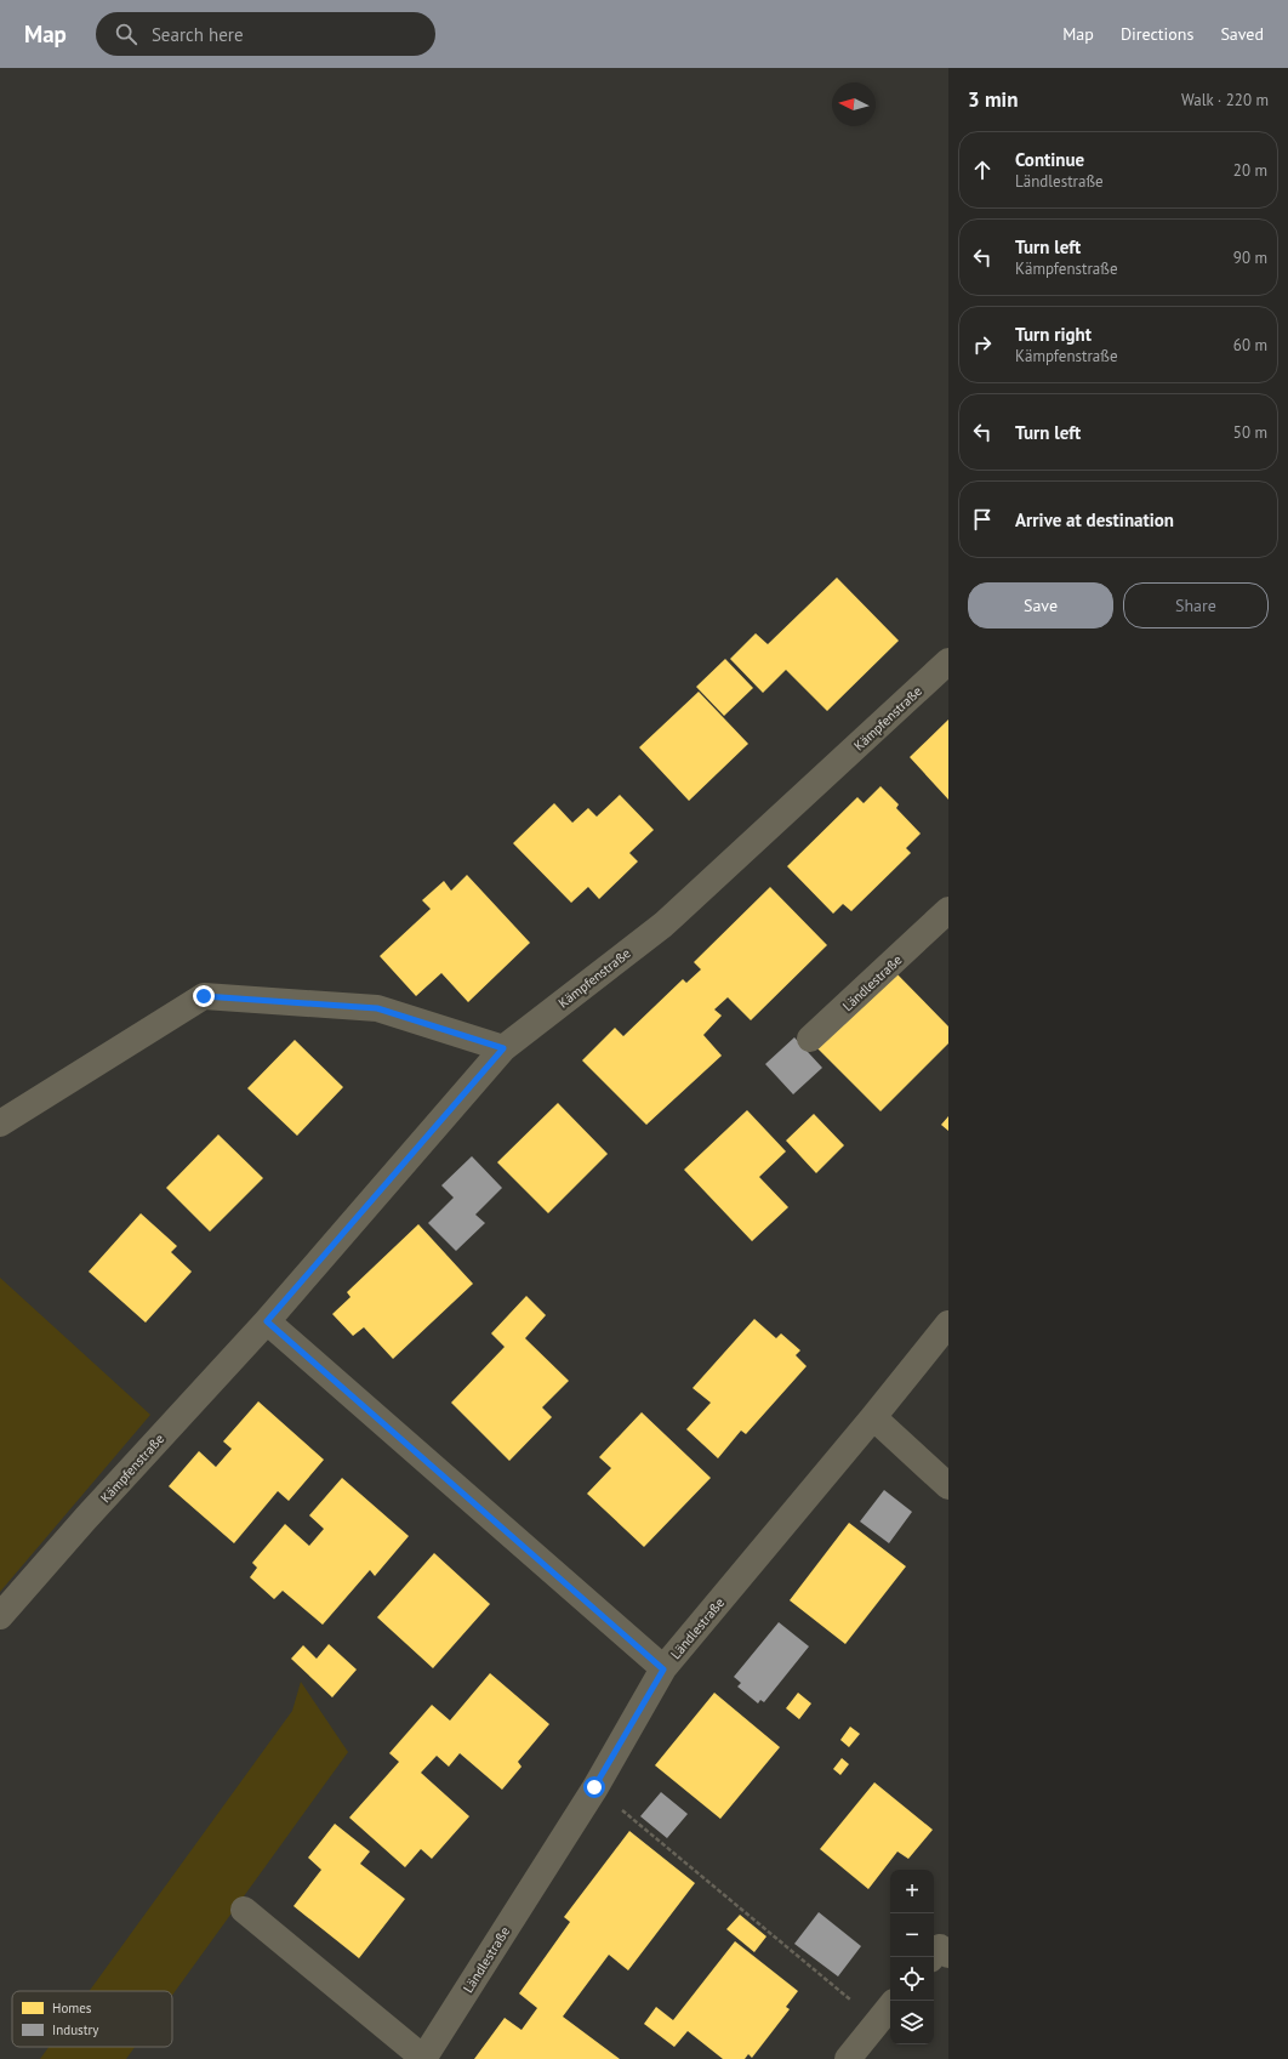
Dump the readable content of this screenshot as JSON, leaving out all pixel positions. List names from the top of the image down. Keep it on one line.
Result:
{"streets":{"street":["Kämpfenstraße","Ländlestraße"]},"legend":["Homes","Industry"],"north":"left","page":{"header":"Map","search":"Search here","nav":["Map","Directions","Saved"],"heading":["3 min","Walk · 220 m"],"list":[["Continue","Ländlestraße","20 m"],["Turn left","Kämpfenstraße","90 m"],["Turn right","Kämpfenstraße","60 m"],["Turn left","50 m"],"Arrive at destination"],"buttons":["Save","Share"],"map_buttons":["+","−"]}}
